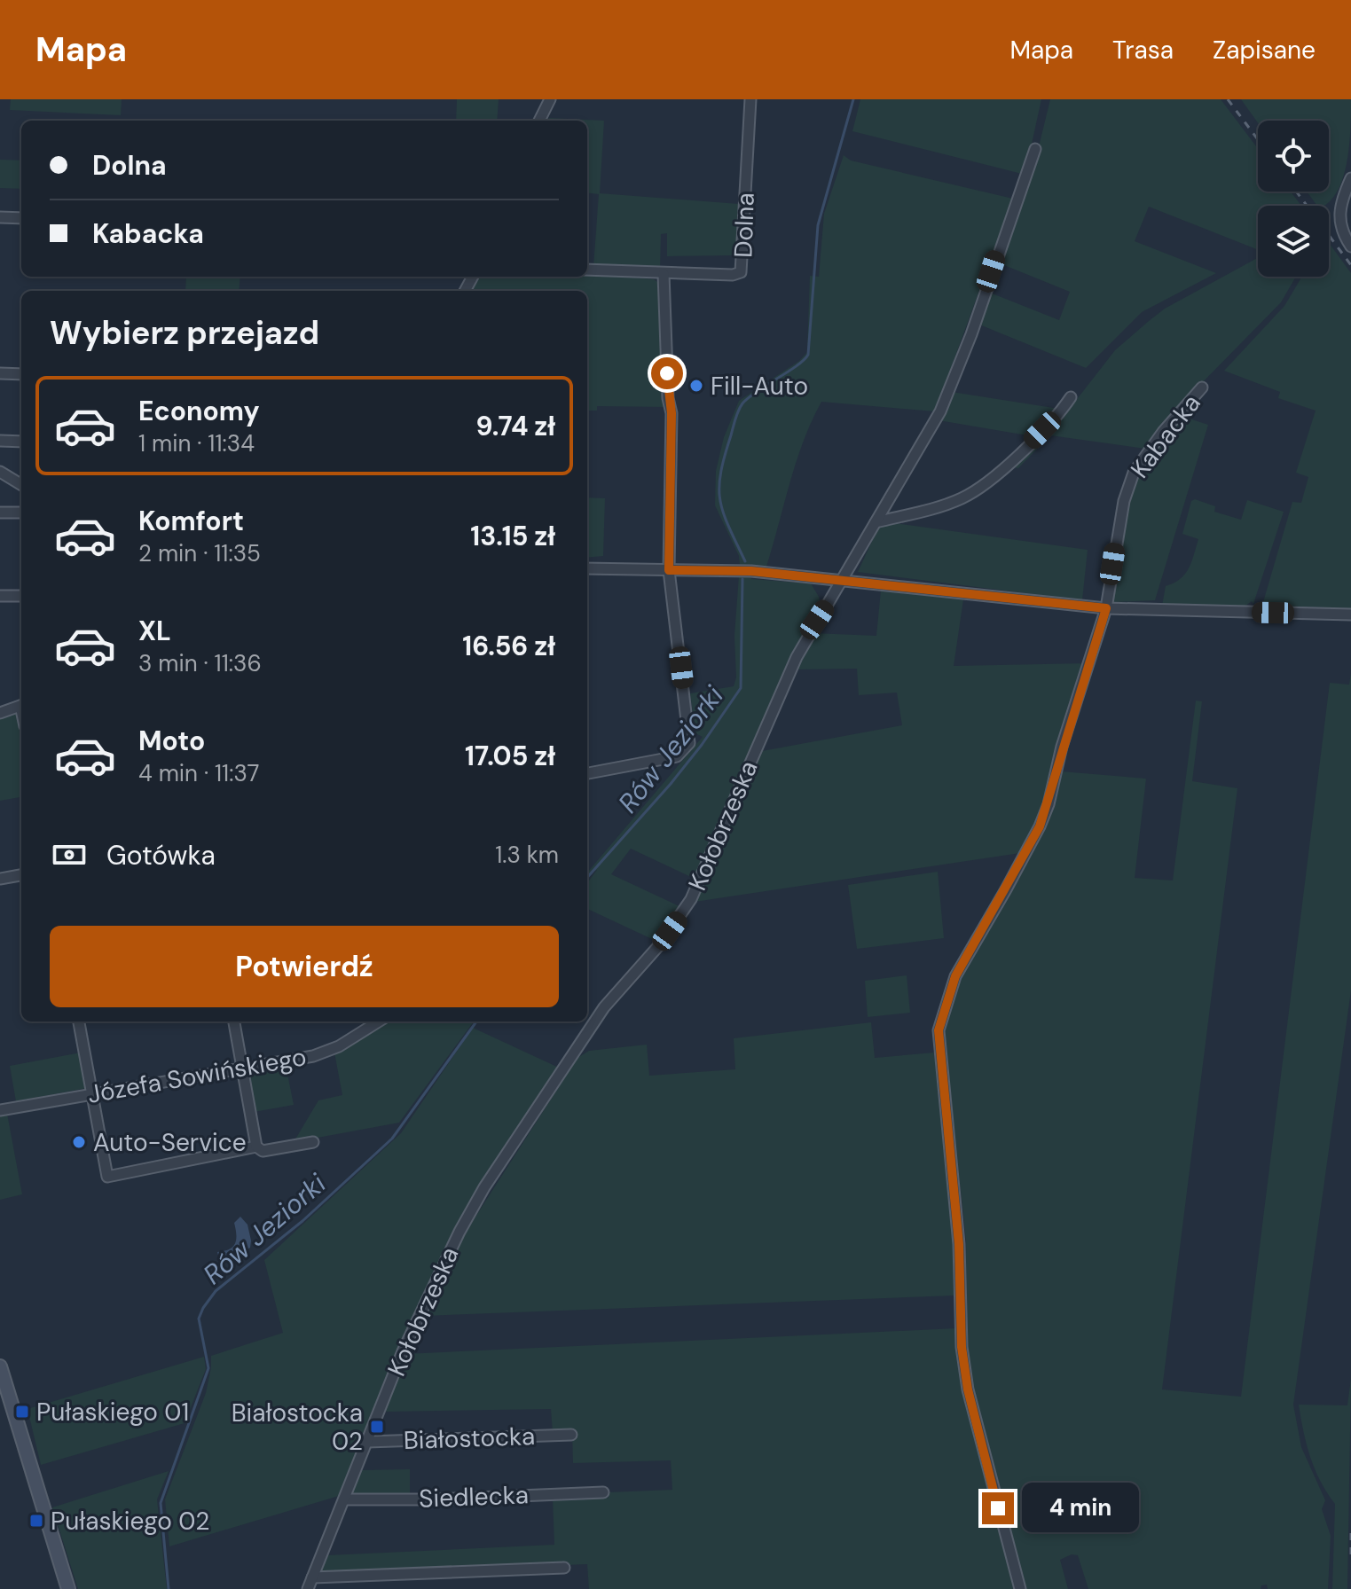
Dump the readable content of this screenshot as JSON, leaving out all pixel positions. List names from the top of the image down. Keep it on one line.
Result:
{"streets":{"street":["Dolna","Kabacka","Kołobrzeska","Józefa Sowińskiego","Białostocka","Siedlecka"]},"crossings":[["Kołobrzeska","Białostocka"],["Kołobrzeska","Siedlecka"]],"water":["Rów Jeziorki"],"places":{"other":["Fill-Auto","Auto-Service"],"transit":["Pułaskiego 01","Białostocka 02","Pułaskiego 02"]},"page":{"header":"Mapa","nav":["Mapa","Trasa","Zapisane"],"banner":["Dolna","Kabacka"],"heading":"Wybierz przejazd","list":[{"name":"Economy","note":"1 min · 11:34","value":"9.74 zł"},{"name":"Komfort","note":"2 min · 11:35","value":"13.15 zł"},{"name":"XL","note":"3 min · 11:36","value":"16.56 zł"},{"name":"Moto","note":"4 min · 11:37","value":"17.05 zł"}],"pay":["Gotówka","1.3 km"],"buttons":"Potwierdź","bubble":"4 min"}}
